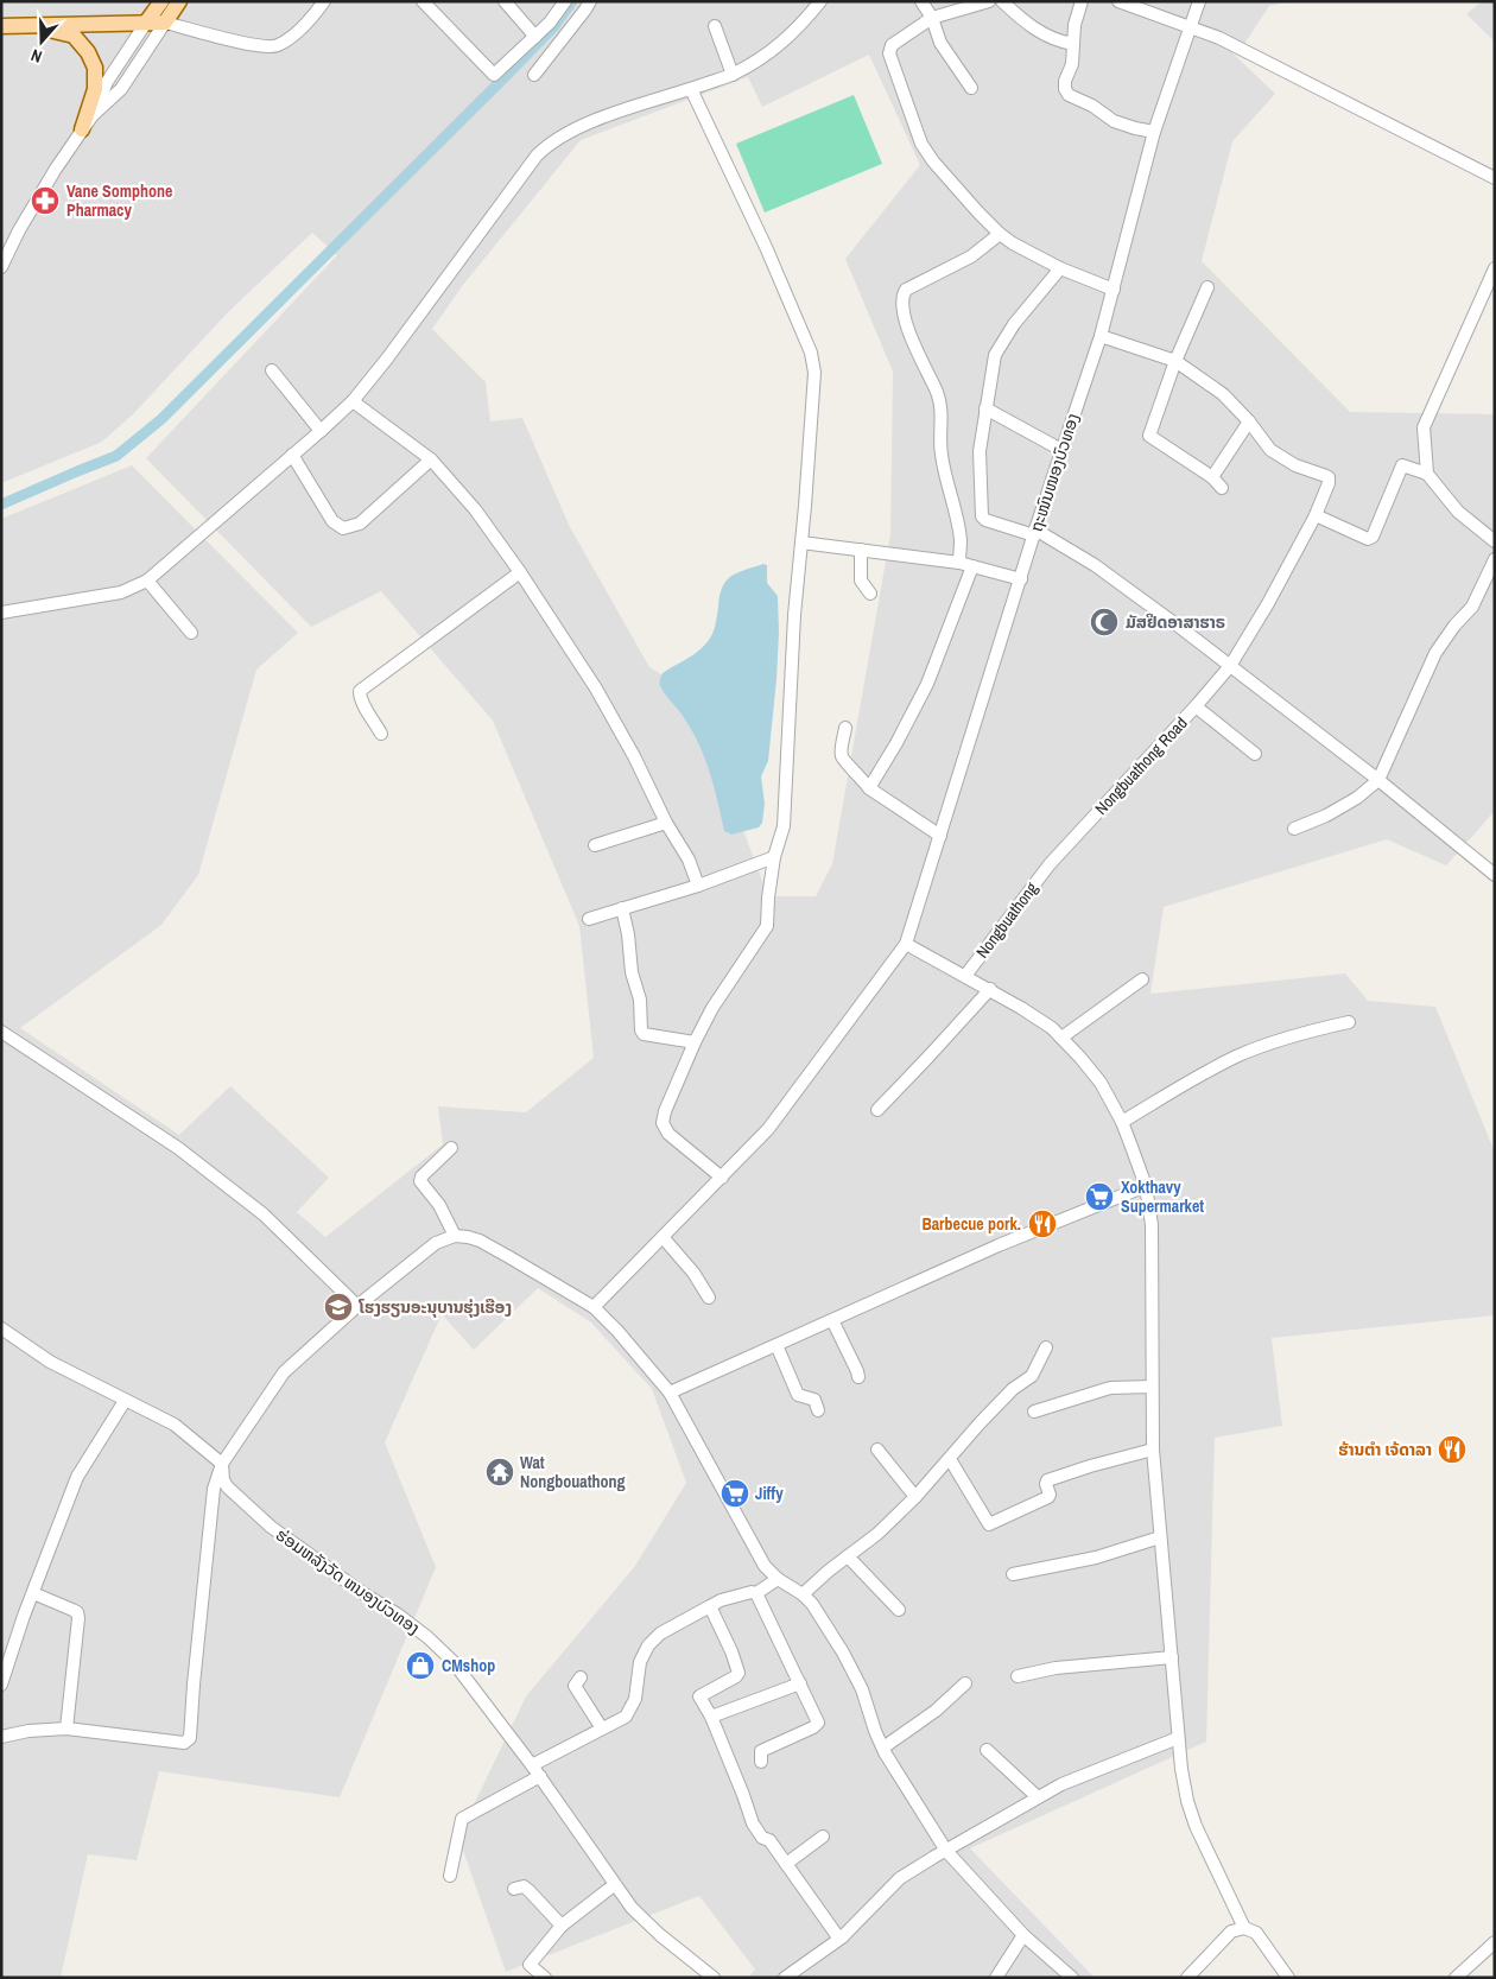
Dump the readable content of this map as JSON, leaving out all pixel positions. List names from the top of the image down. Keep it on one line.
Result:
{"streets":{"street":["ຖະໜົນໜອງບົວທອງ","Nongbuathong Road","Nongbuathong","ຮ່ອມຫລັງວັດ ຫນອງບົວທອງ"]},"crossings":[["Nongbuathong Road","Nongbuathong"]],"places":{"pharmacy":["Vane Somphone Pharmacy"],"mosque":["ມັສຢິດອາສາຮາຣ"],"supermarket":["Xokthavy Supermarket","Jiffy"],"restaurant":["Barbecue pork.","ຮ້ານຕຳ ເຈ້ດາລາ"],"school or university":["ໂຮງຮຽນອະນຸບານຮຸ່ງເຮືອງ"],"temple":["Wat Nongbouathong"],"shop":["CMshop"]},"north":"bottom"}
